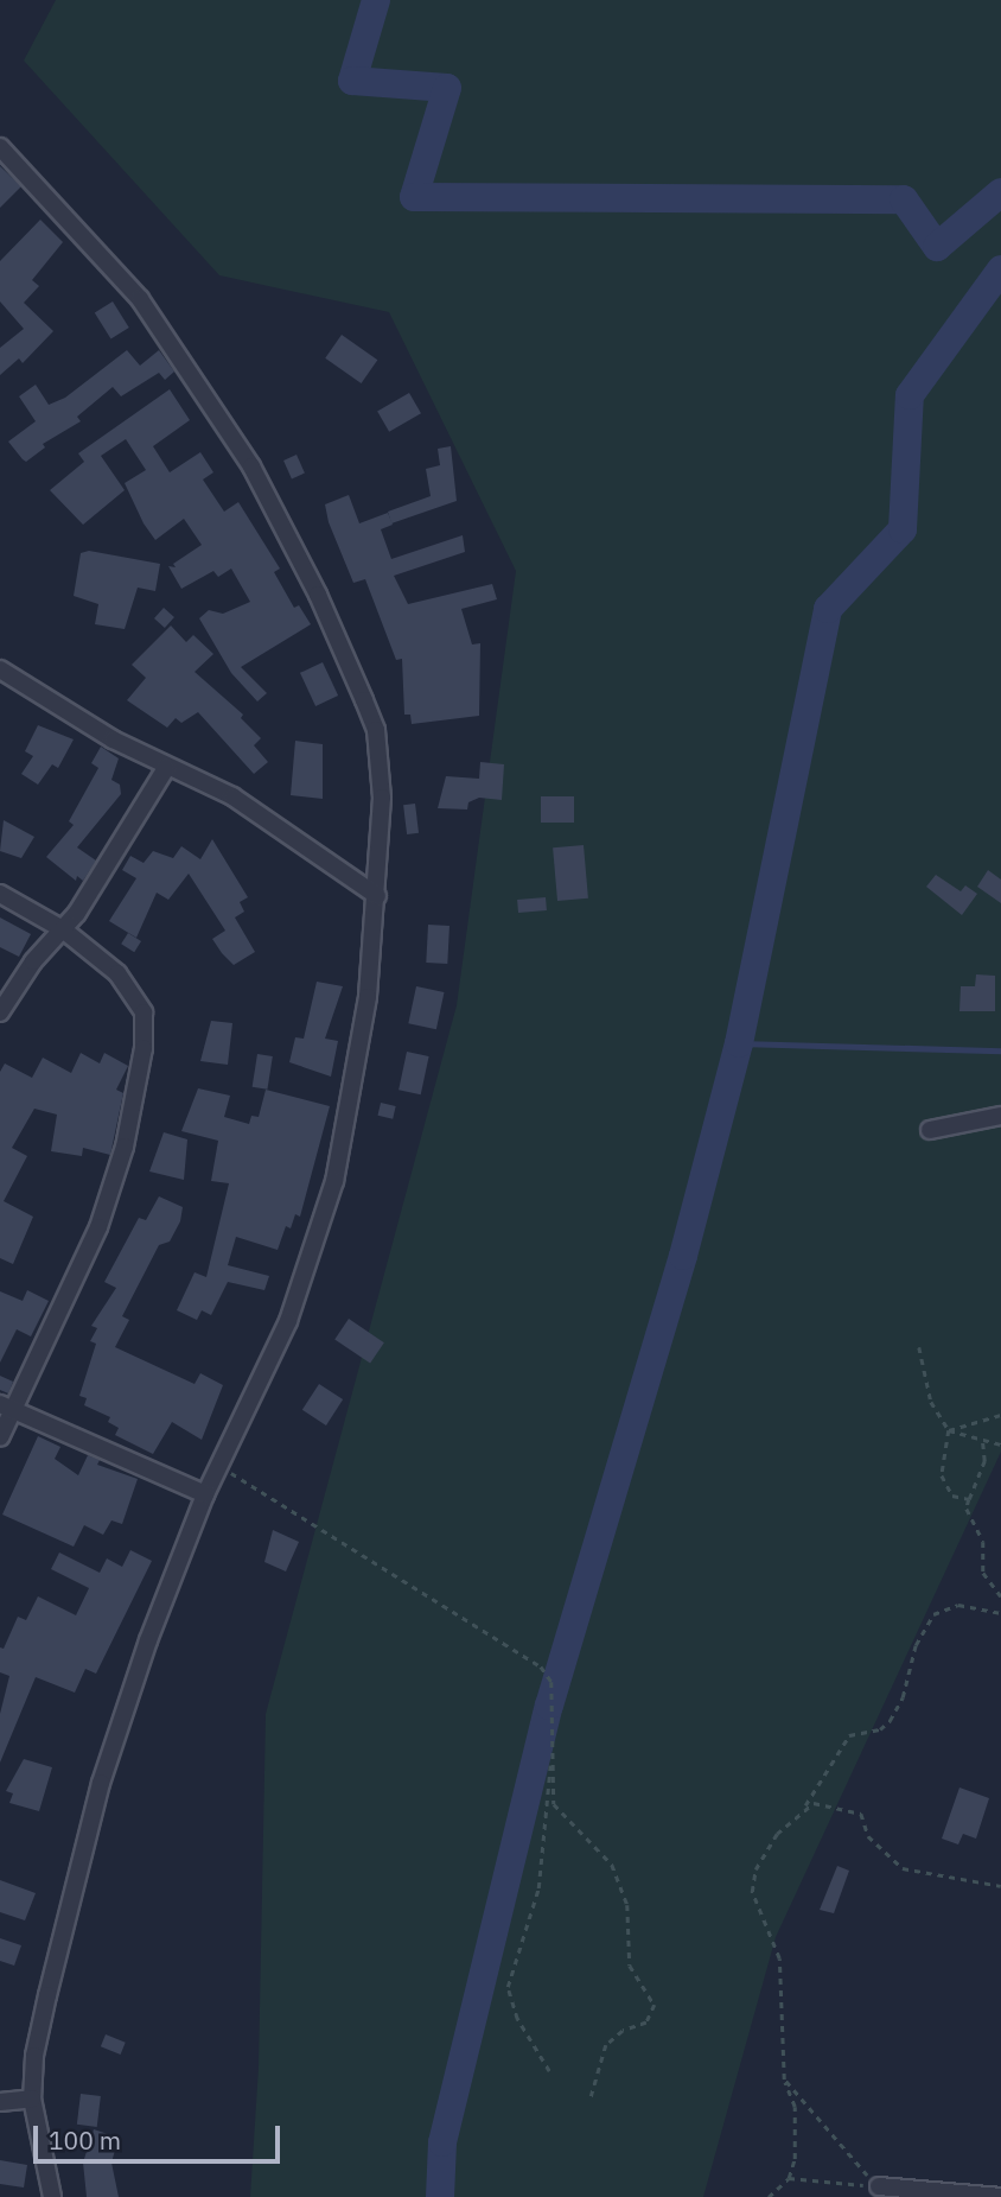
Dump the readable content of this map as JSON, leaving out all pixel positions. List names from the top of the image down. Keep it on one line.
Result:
{"scale_bar":"100 m"}
